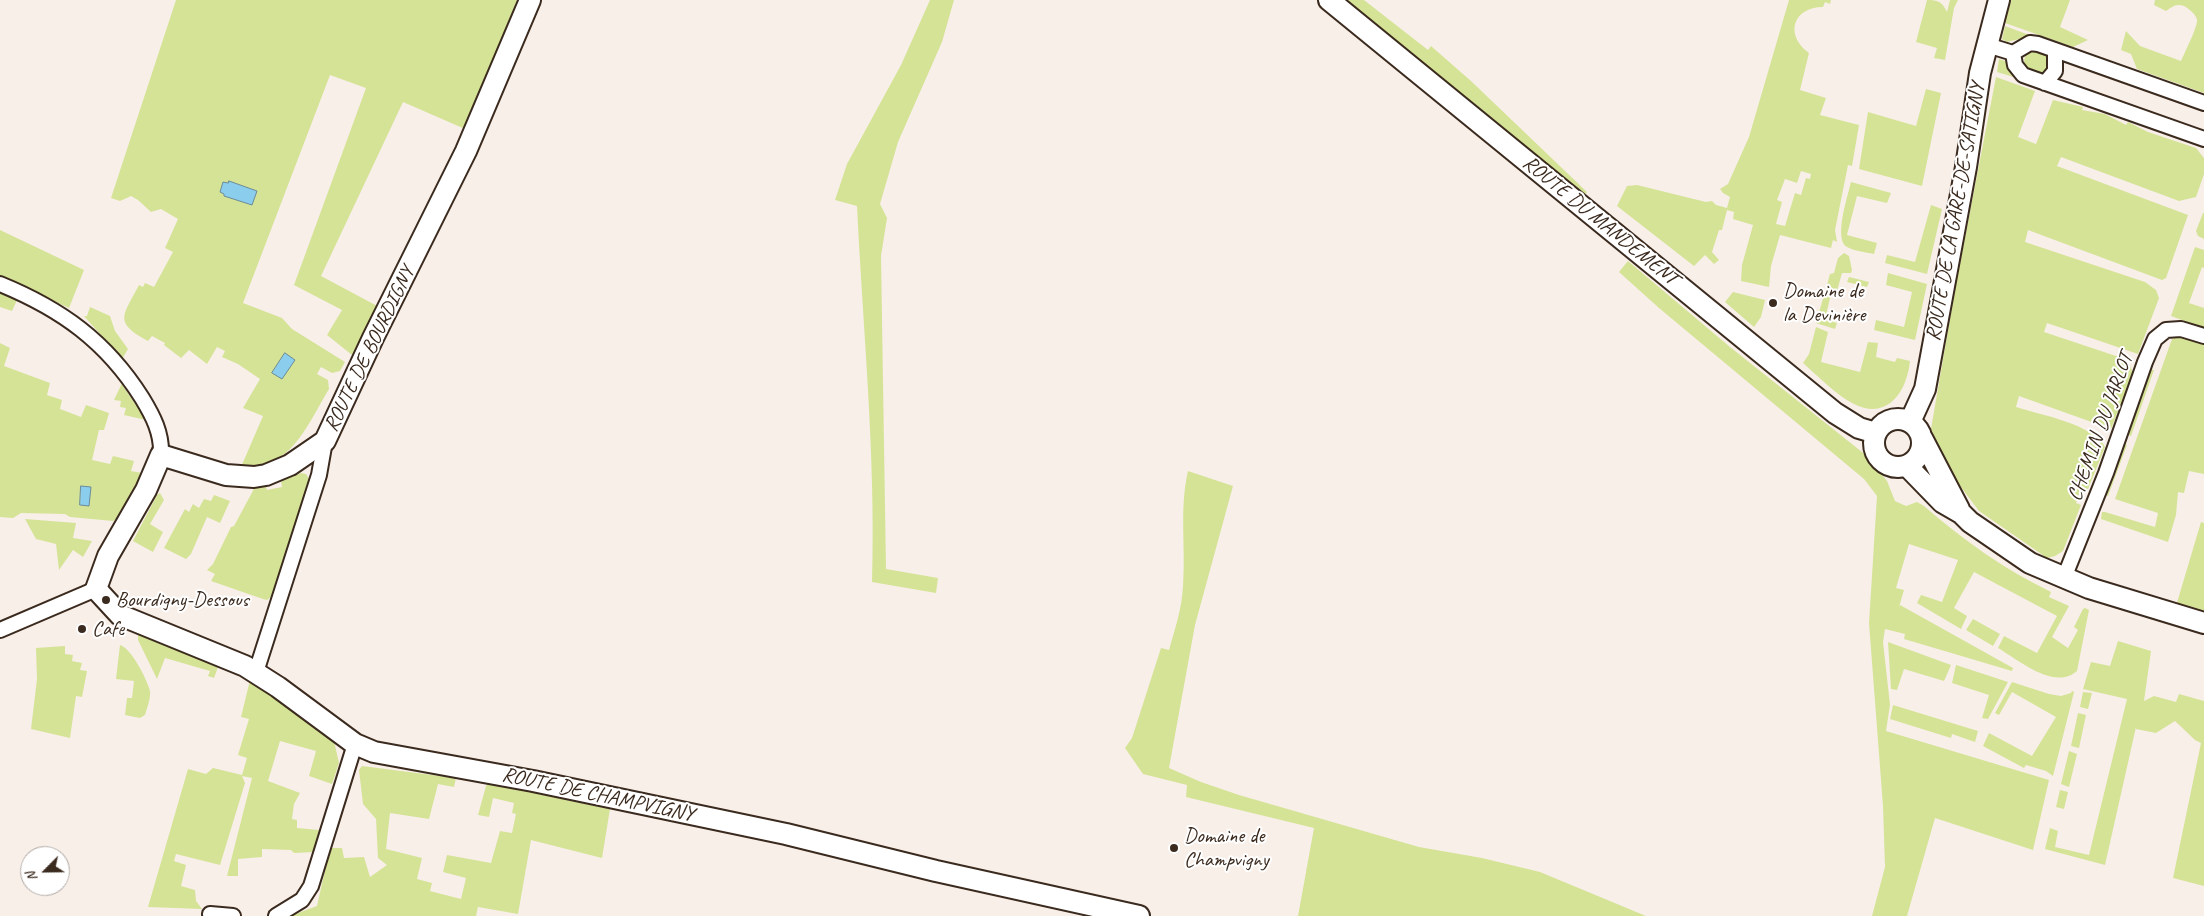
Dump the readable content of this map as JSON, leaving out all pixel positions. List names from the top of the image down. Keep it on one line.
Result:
{"streets":{"street":["ROUTE DE LA GARE-DE-SATIGNY","ROUTE DU MANDEMENT","ROUTE DE BOURDIGNY","CHEMIN DU JARLOT","ROUTE DE CHAMPVIGNY"]},"crossings":[["ROUTE DE LA GARE-DE-SATIGNY","ROUTE DU MANDEMENT"]],"places":["Domaine de la Devinière","Bourdigny-Dessous","Cafe","Domaine de Champvigny"],"north":"bottom left"}
